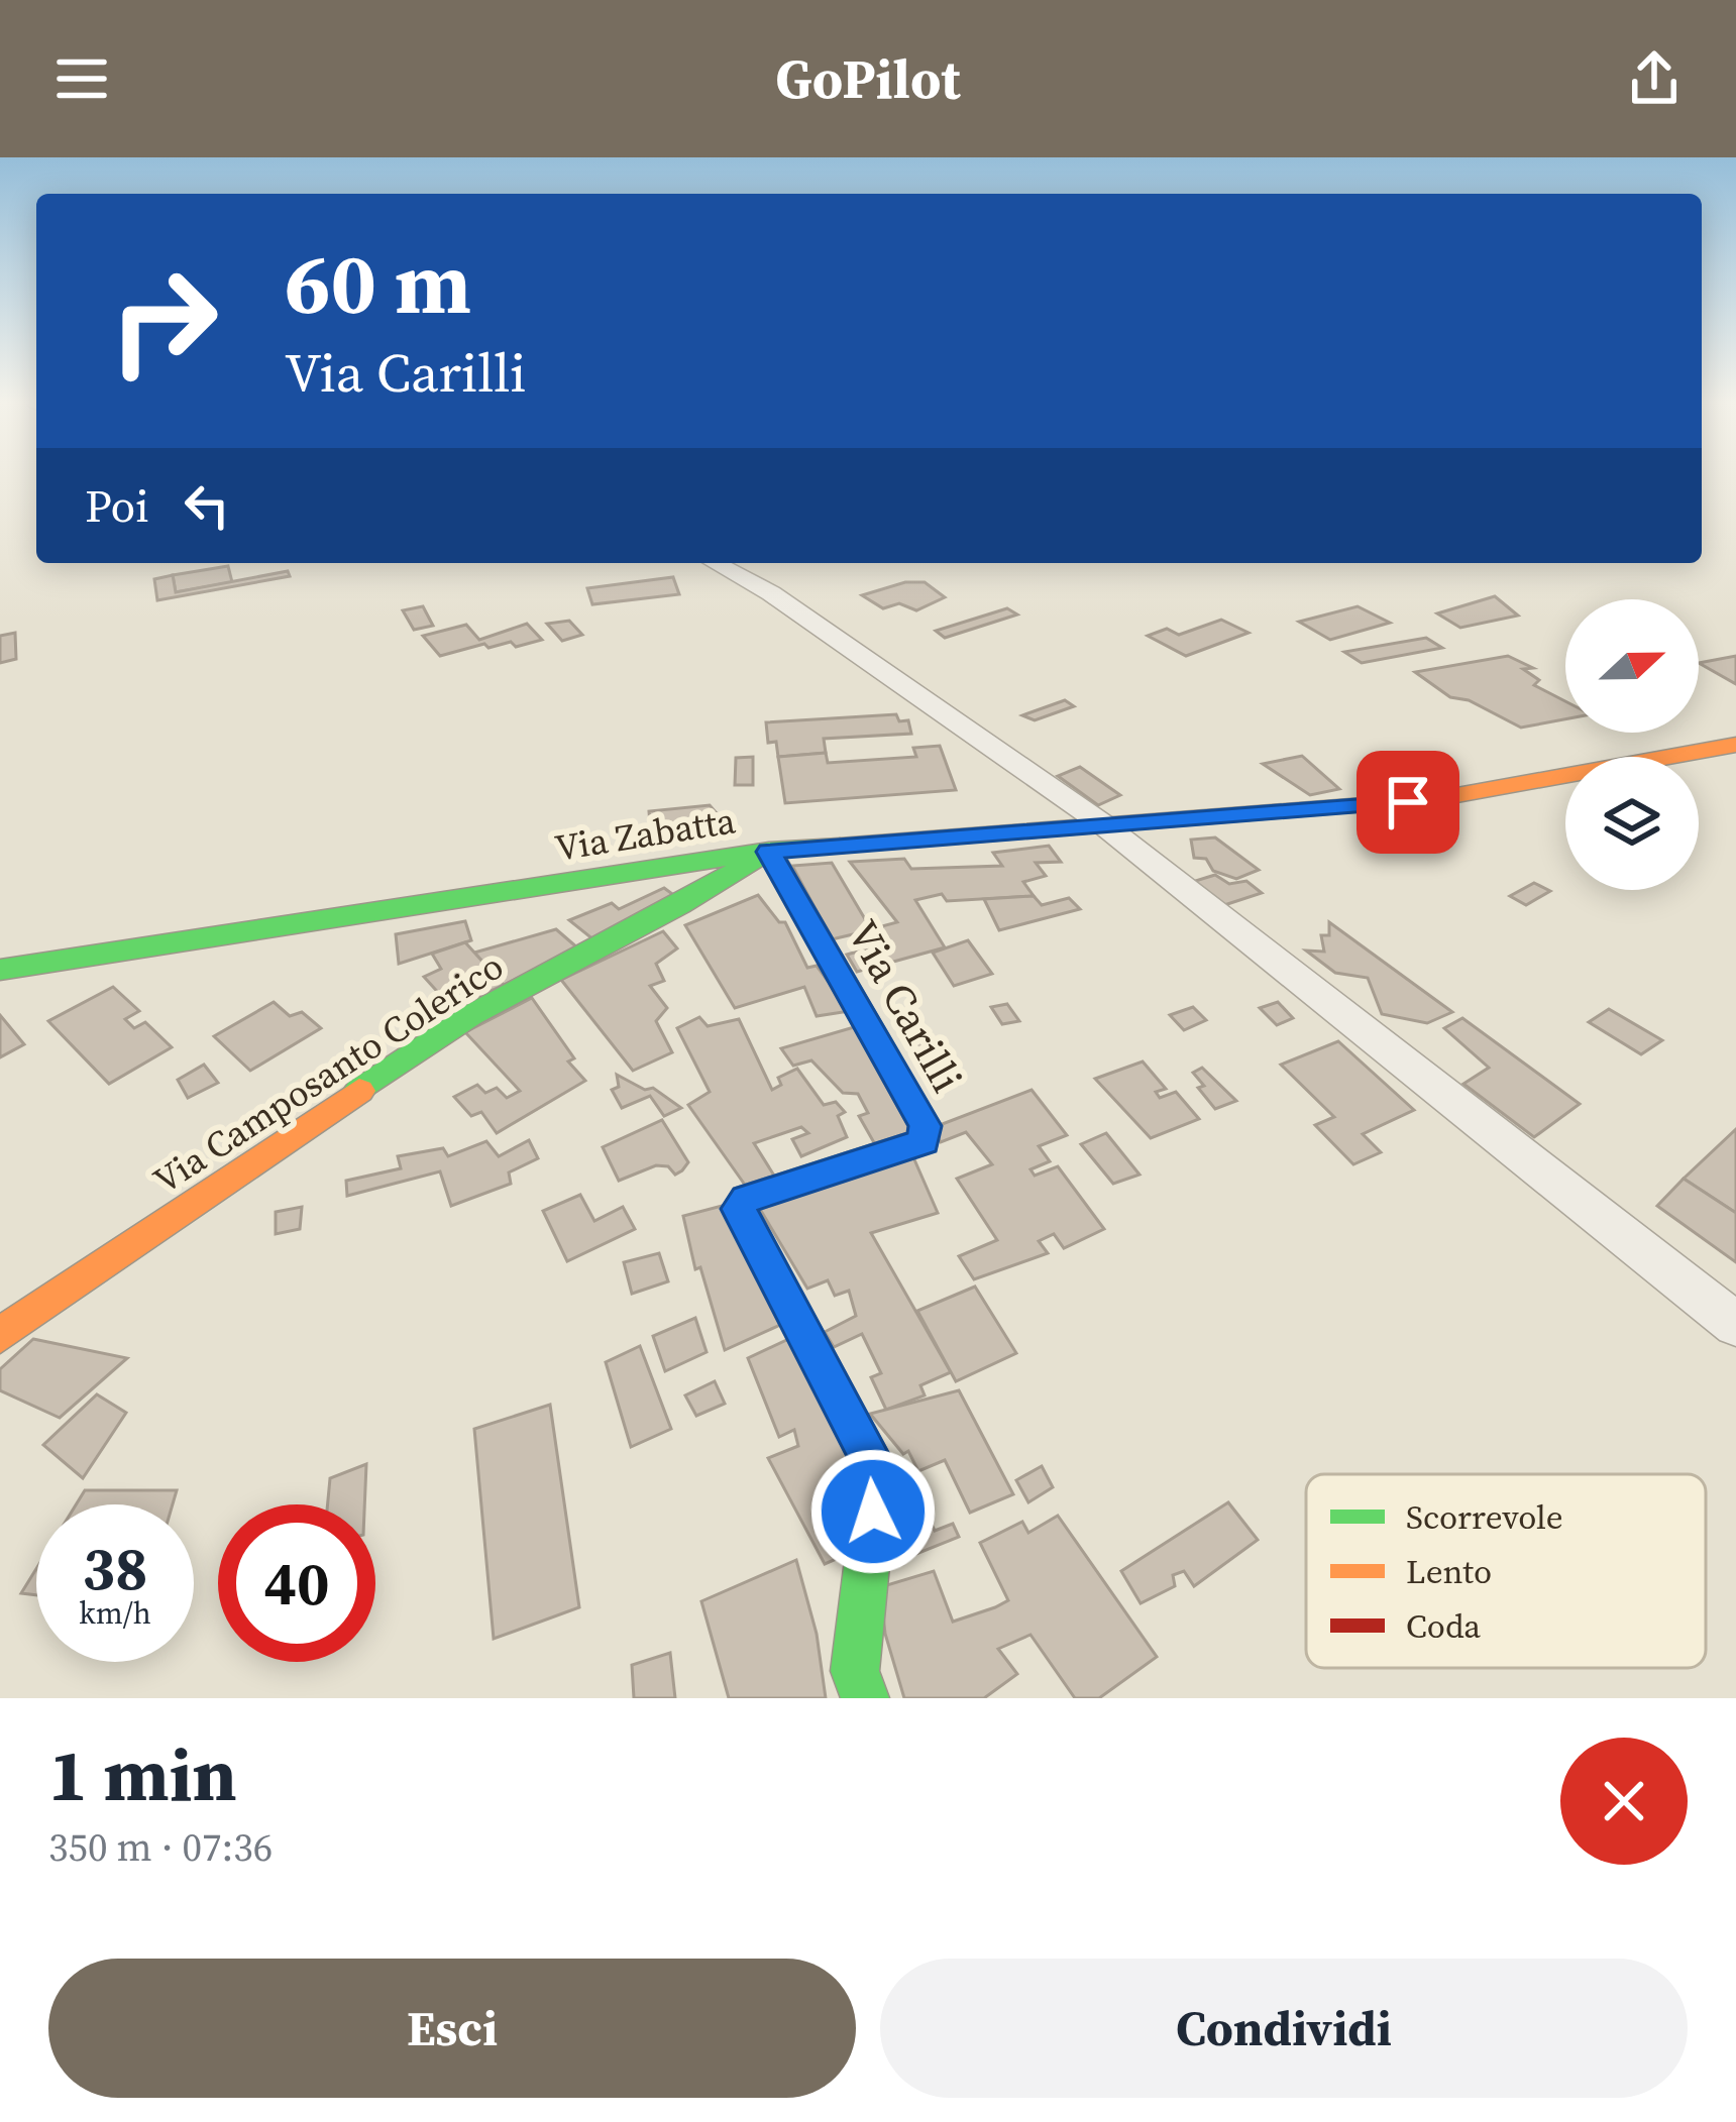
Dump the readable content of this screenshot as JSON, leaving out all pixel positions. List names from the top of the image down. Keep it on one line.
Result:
{"streets":{"street":["Via Zabatta","Via Carilli","Via Camposanto Colerico"]},"crossings":[["Via Zabatta","Via Carilli"],["Via Zabatta","Via Camposanto Colerico"],["Via Carilli","Via Camposanto Colerico"]],"legend":["Scorrevole","Lento","Coda"],"north":"right","page":{"header":"GoPilot","turn":["60 m","Via Carilli"],"then":"Poi","speed":"38 km/h","limit":"40","heading":["1 min","350 m · 07:36"],"buttons":["Esci","Condividi"]}}
